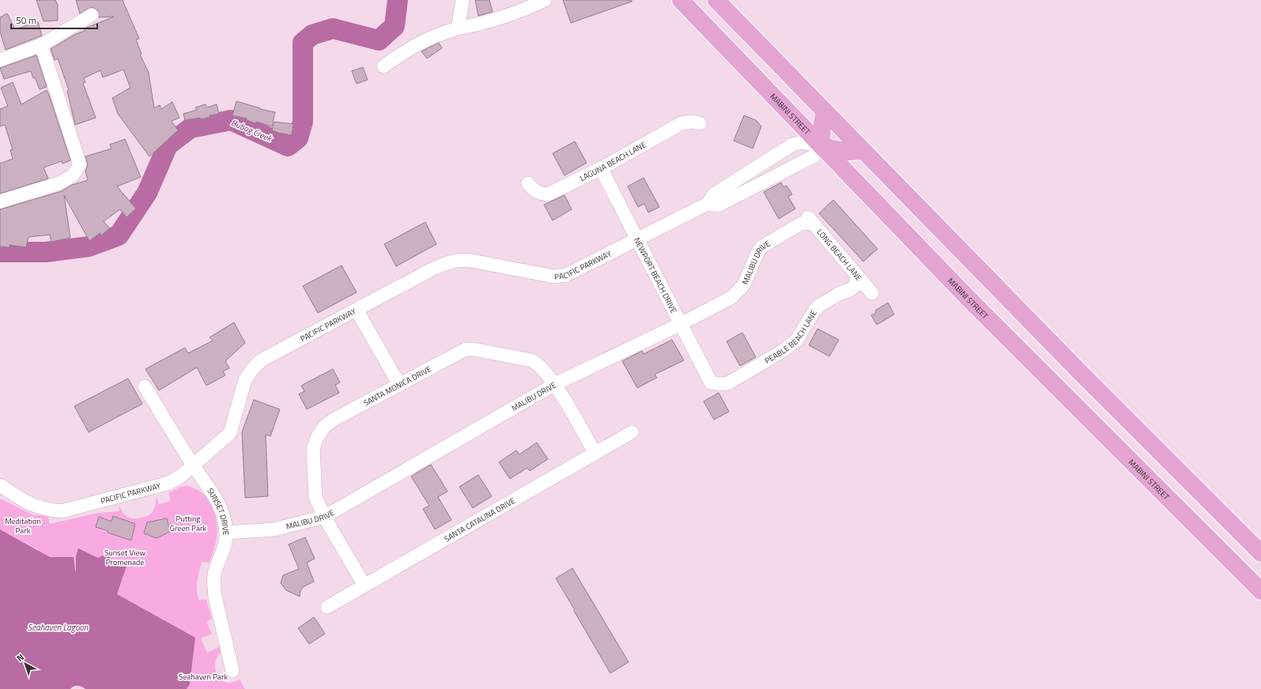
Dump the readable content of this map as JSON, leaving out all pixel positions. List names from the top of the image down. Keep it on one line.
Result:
{"streets":{"main road":["MABINI STREET"],"street":["LAGUNA BEACH LANE","LONG BEACH LANE","MALIBU DRIVE","PACIFIC PARKWAY","NEWPORT BEACH DRIVE","PEABLE BEACH LANE","SANTA MONICA DRIVE","SUNSET DRIVE","SANTA CATALINA DRIVE"]},"crossings":[["MABINI STREET","PACIFIC PARKWAY"],["LAGUNA BEACH LANE","NEWPORT BEACH DRIVE"],["LONG BEACH LANE","MALIBU DRIVE"],["LONG BEACH LANE","PEABLE BEACH LANE"],["MALIBU DRIVE","NEWPORT BEACH DRIVE"],["MALIBU DRIVE","SANTA MONICA DRIVE"],["MALIBU DRIVE","SUNSET DRIVE"],["PACIFIC PARKWAY","NEWPORT BEACH DRIVE"],["PACIFIC PARKWAY","SUNSET DRIVE"],["NEWPORT BEACH DRIVE","PEABLE BEACH LANE"],["SANTA MONICA DRIVE","SANTA CATALINA DRIVE"]],"water":["Bubog Creek","Seahaven Lagoon"],"parks":["Putting Green Park","Meditation Park","Sunset View Promenade","Seahaven Park"],"scale_bar":"50 m","north":"top left"}
